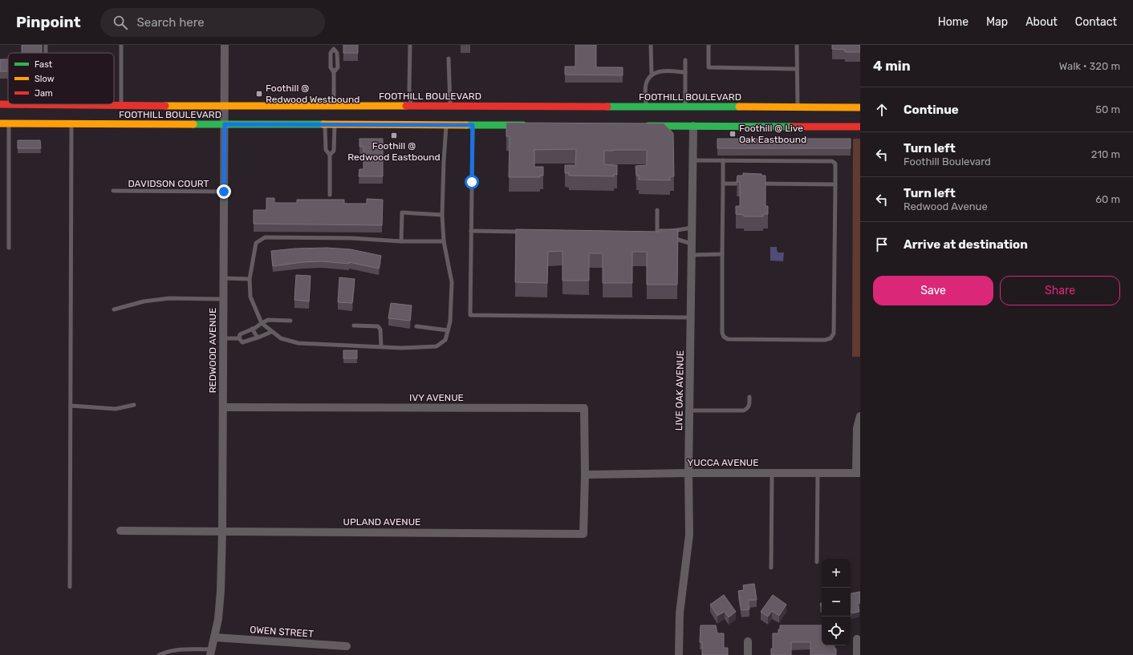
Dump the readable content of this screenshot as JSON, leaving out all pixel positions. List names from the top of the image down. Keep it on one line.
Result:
{"streets":{"main road":["FOOTHILL BOULEVARD"],"street":["REDWOOD AVENUE","LIVE OAK AVENUE","IVY AVENUE","YUCCA AVENUE","UPLAND AVENUE","OWEN STREET"],"lane":["DAVIDSON COURT"]},"crossings":[["FOOTHILL BOULEVARD","REDWOOD AVENUE"],["DAVIDSON COURT","REDWOOD AVENUE"],["REDWOOD AVENUE","IVY AVENUE"],["REDWOOD AVENUE","UPLAND AVENUE"],["REDWOOD AVENUE","OWEN STREET"],["LIVE OAK AVENUE","YUCCA AVENUE"],["IVY AVENUE","YUCCA AVENUE"],["IVY AVENUE","UPLAND AVENUE"],["YUCCA AVENUE","UPLAND AVENUE"]],"places":{"transit":["Foothill @ Redwood Westbound","Foothill @ Live Oak Eastbound","Foothill @ Redwood Eastbound"]},"legend":["Fast","Slow","Jam"],"page":{"header":"Pinpoint","search":"Search here","nav":["Home","Map","About","Contact"],"heading":["4 min","Walk · 320 m"],"list":[["Continue","50 m"],["Turn left","Foothill Boulevard","210 m"],["Turn left","Redwood Avenue","60 m"],"Arrive at destination"],"buttons":["Save","Share"],"map_buttons":["+","−"]}}
